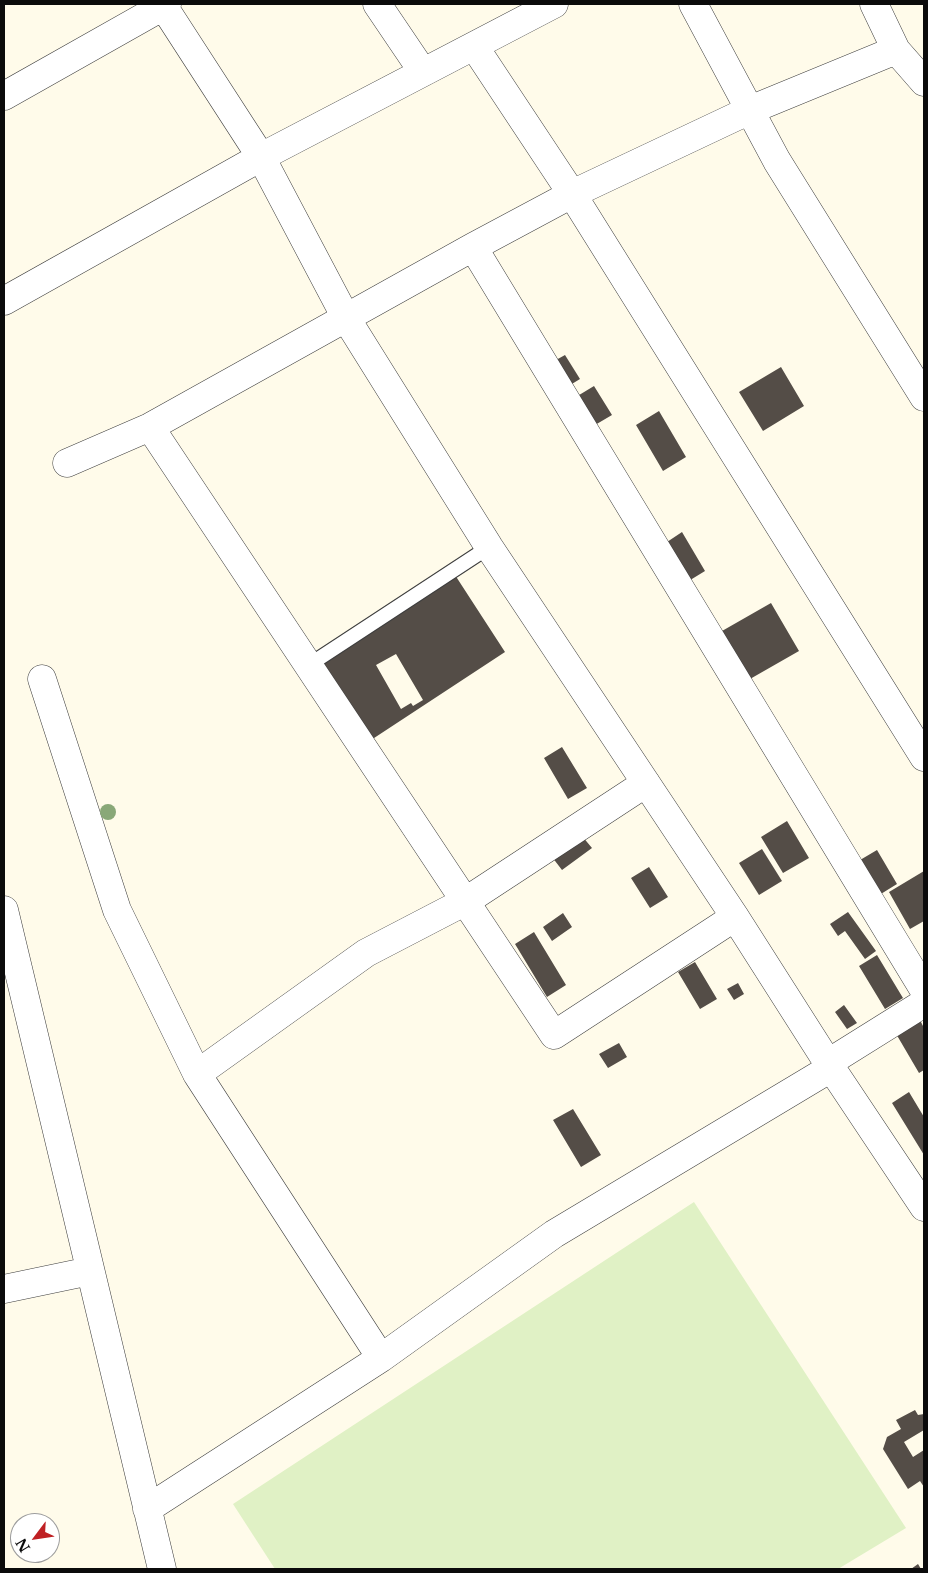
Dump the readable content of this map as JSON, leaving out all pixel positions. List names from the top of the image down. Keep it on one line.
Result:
{"north":"bottom left"}
